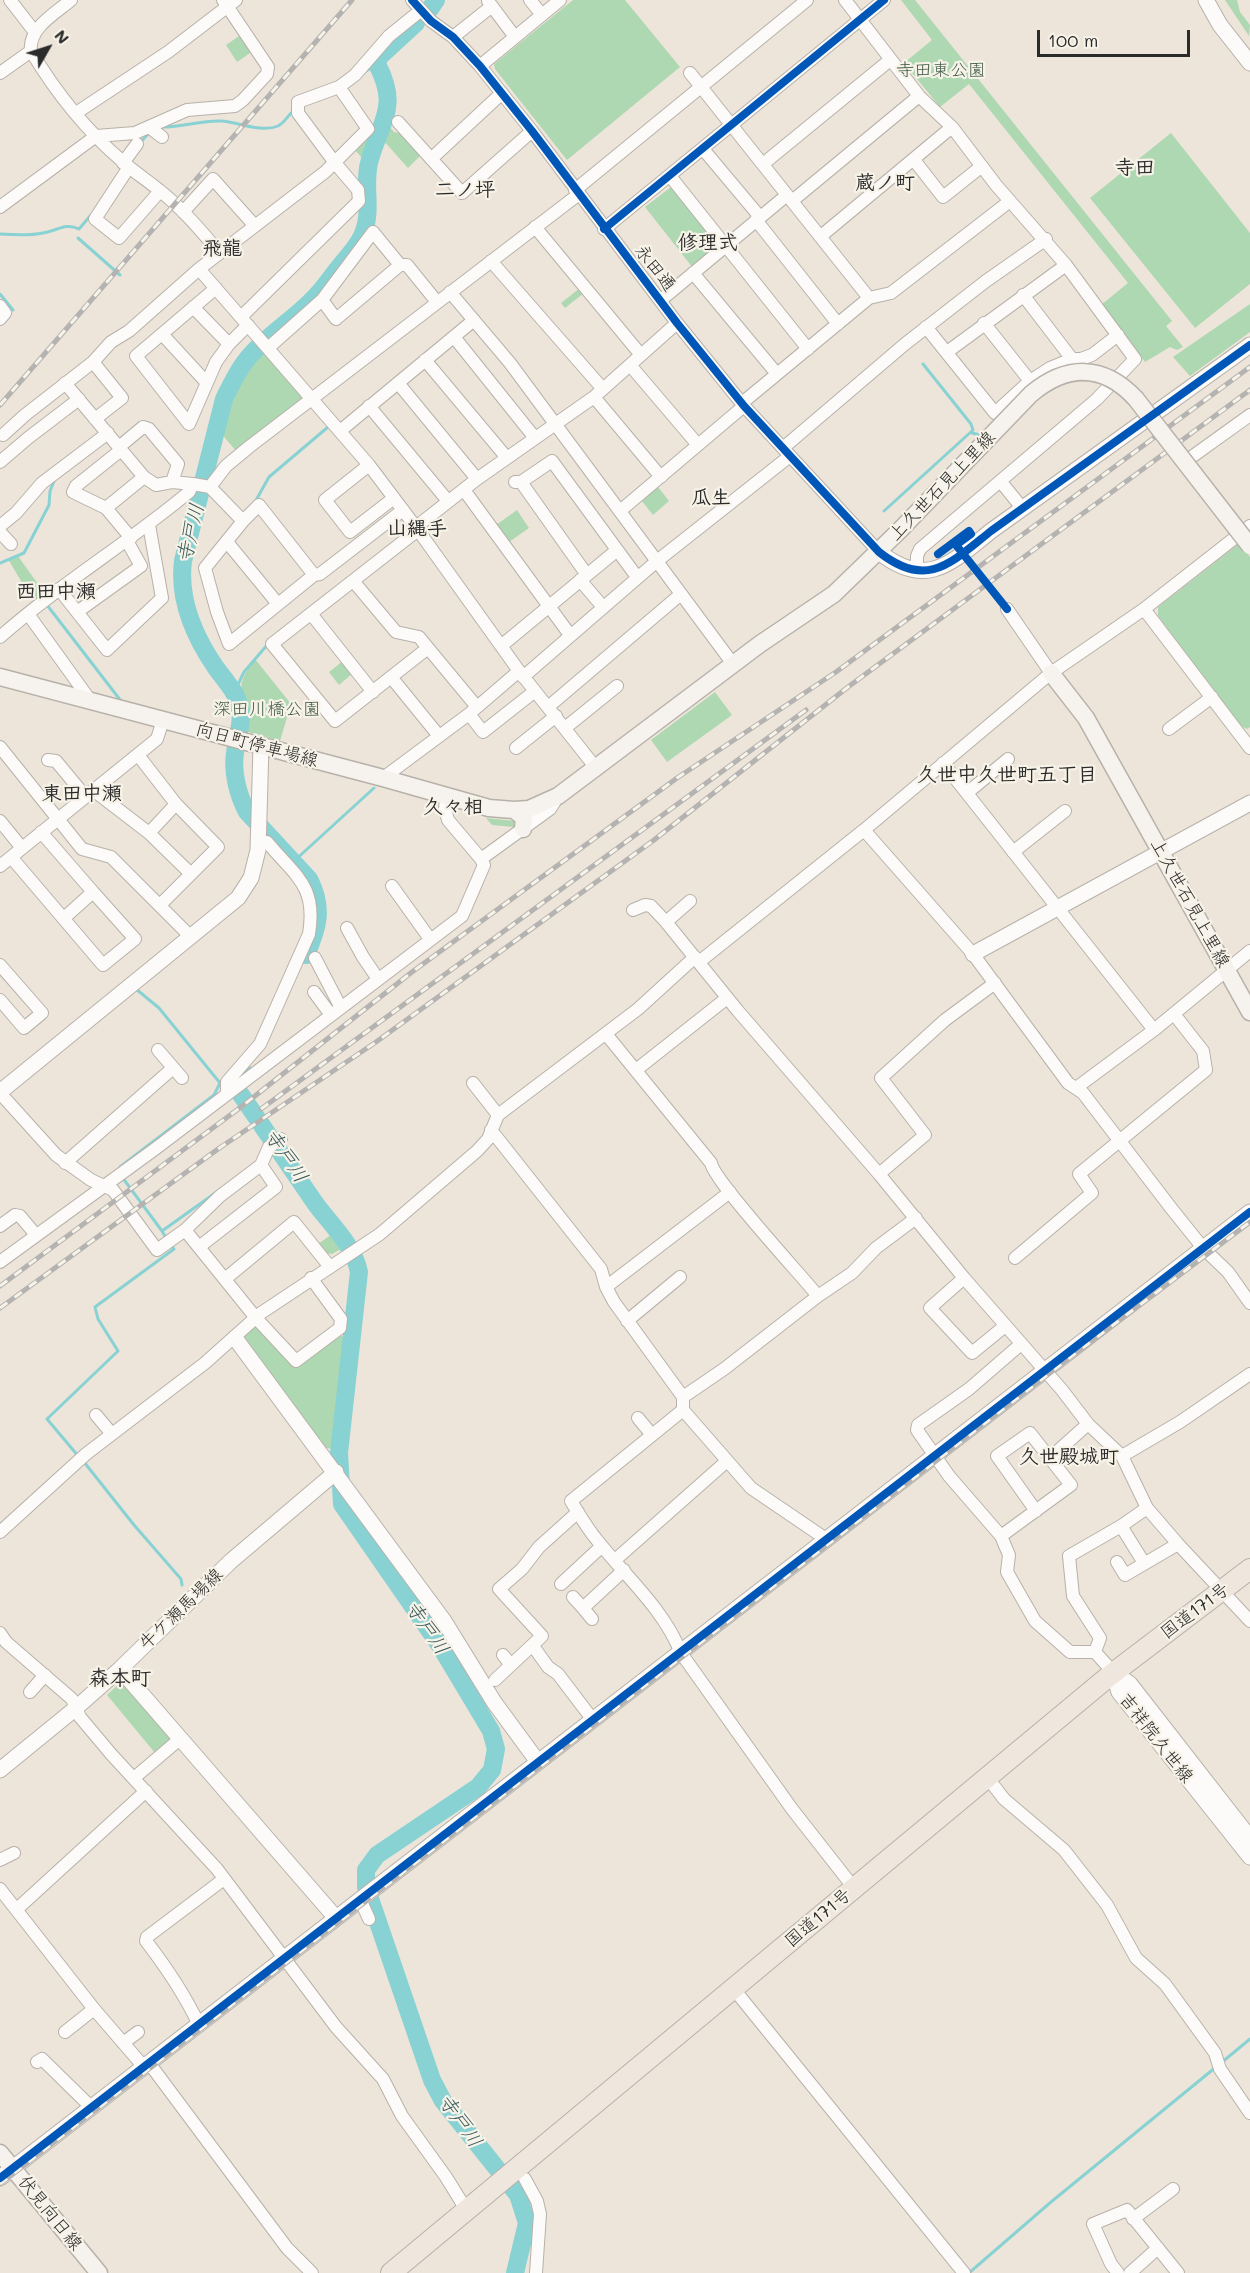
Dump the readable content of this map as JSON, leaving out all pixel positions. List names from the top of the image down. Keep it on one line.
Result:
{"streets":{"highway":["国道171号"],"main road":["上久世石見上里線","向日町停車場線","伏見向日線"],"street":["永田通","牛ケ瀬馬場線","吉祥院久世線"]},"crossings":[["永田通","上久世石見上里線"],["上久世石見上里線","向日町停車場線"],["国道171号","吉祥院久世線"]],"districts":["寺田","蔵ノ町","二ノ坪","修理式","飛龍","瓜生","山縄手","西田中瀬","久世中久世町五丁目","東田中瀬","久々相","久世殿城町","森本町"],"water":["寺戸川"],"parks":["寺田東公園","深田川橋公園"],"scale_bar":"100 m","north":"top right"}
